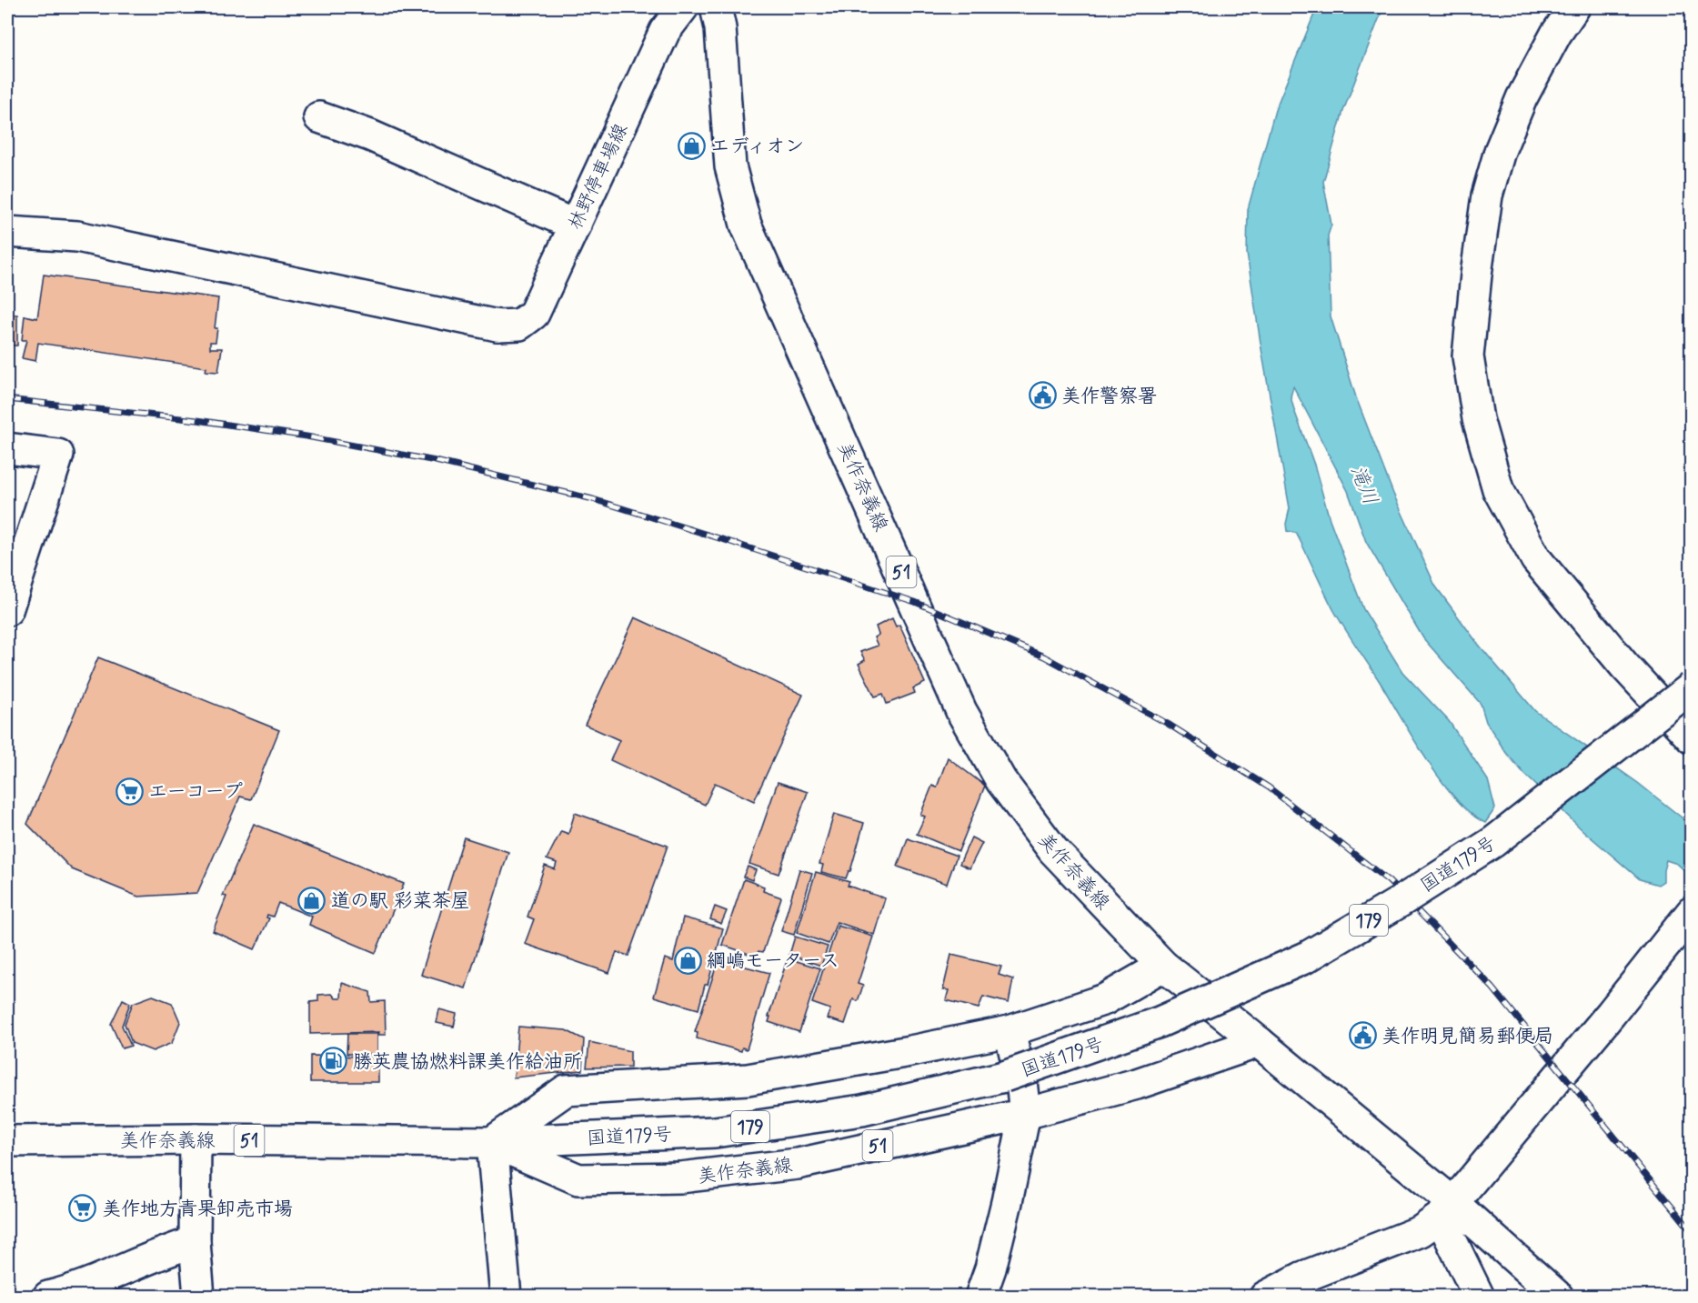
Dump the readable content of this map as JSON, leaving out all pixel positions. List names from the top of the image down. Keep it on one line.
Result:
{"streets":{"main road":["林野停車場線","美作奈義線","51","国道179号","179"]},"crossings":[["美作奈義線","国道179号"]],"water":["滝川"],"places":{"shop":["エディオン","道の駅 彩菜茶屋","綱嶋モータース"],"public building":["美作警察署","美作明見簡易郵便局"],"supermarket":["エーコープ","美作地方青果卸売市場"],"fuel station":["勝英農協燃料課美作給油所"]}}
